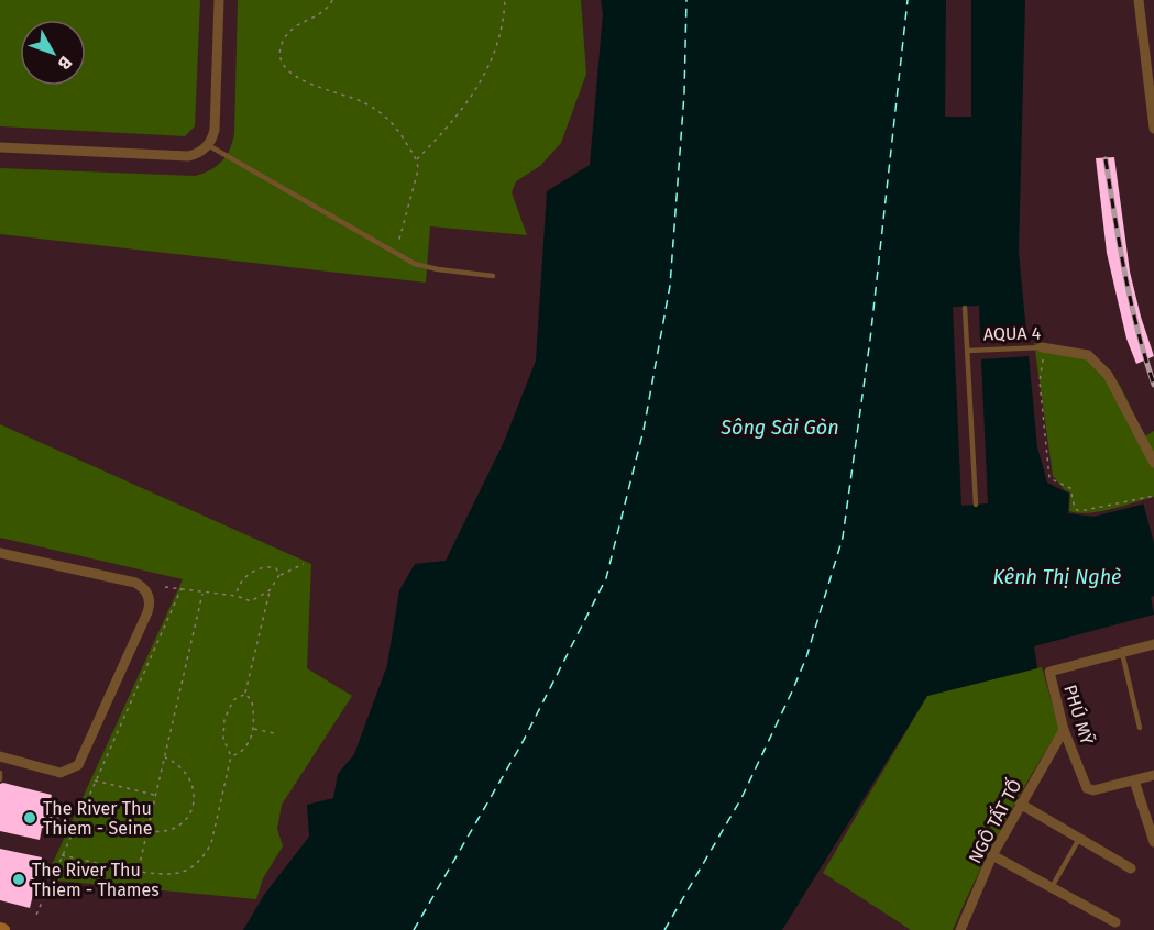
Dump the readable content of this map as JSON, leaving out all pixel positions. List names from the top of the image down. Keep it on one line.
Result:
{"streets":{"street":["AQUA 4","PHÚ MỸ","NGÔ TẤT TỐ"]},"crossings":[["PHÚ MỸ","NGÔ TẤT TỐ"]],"water":["Sông Sài Gòn","Kênh Thị Nghè"],"places":["The River Thu Thiem - Seine","The River Thu Thiem - Thames"],"north":"bottom right"}
